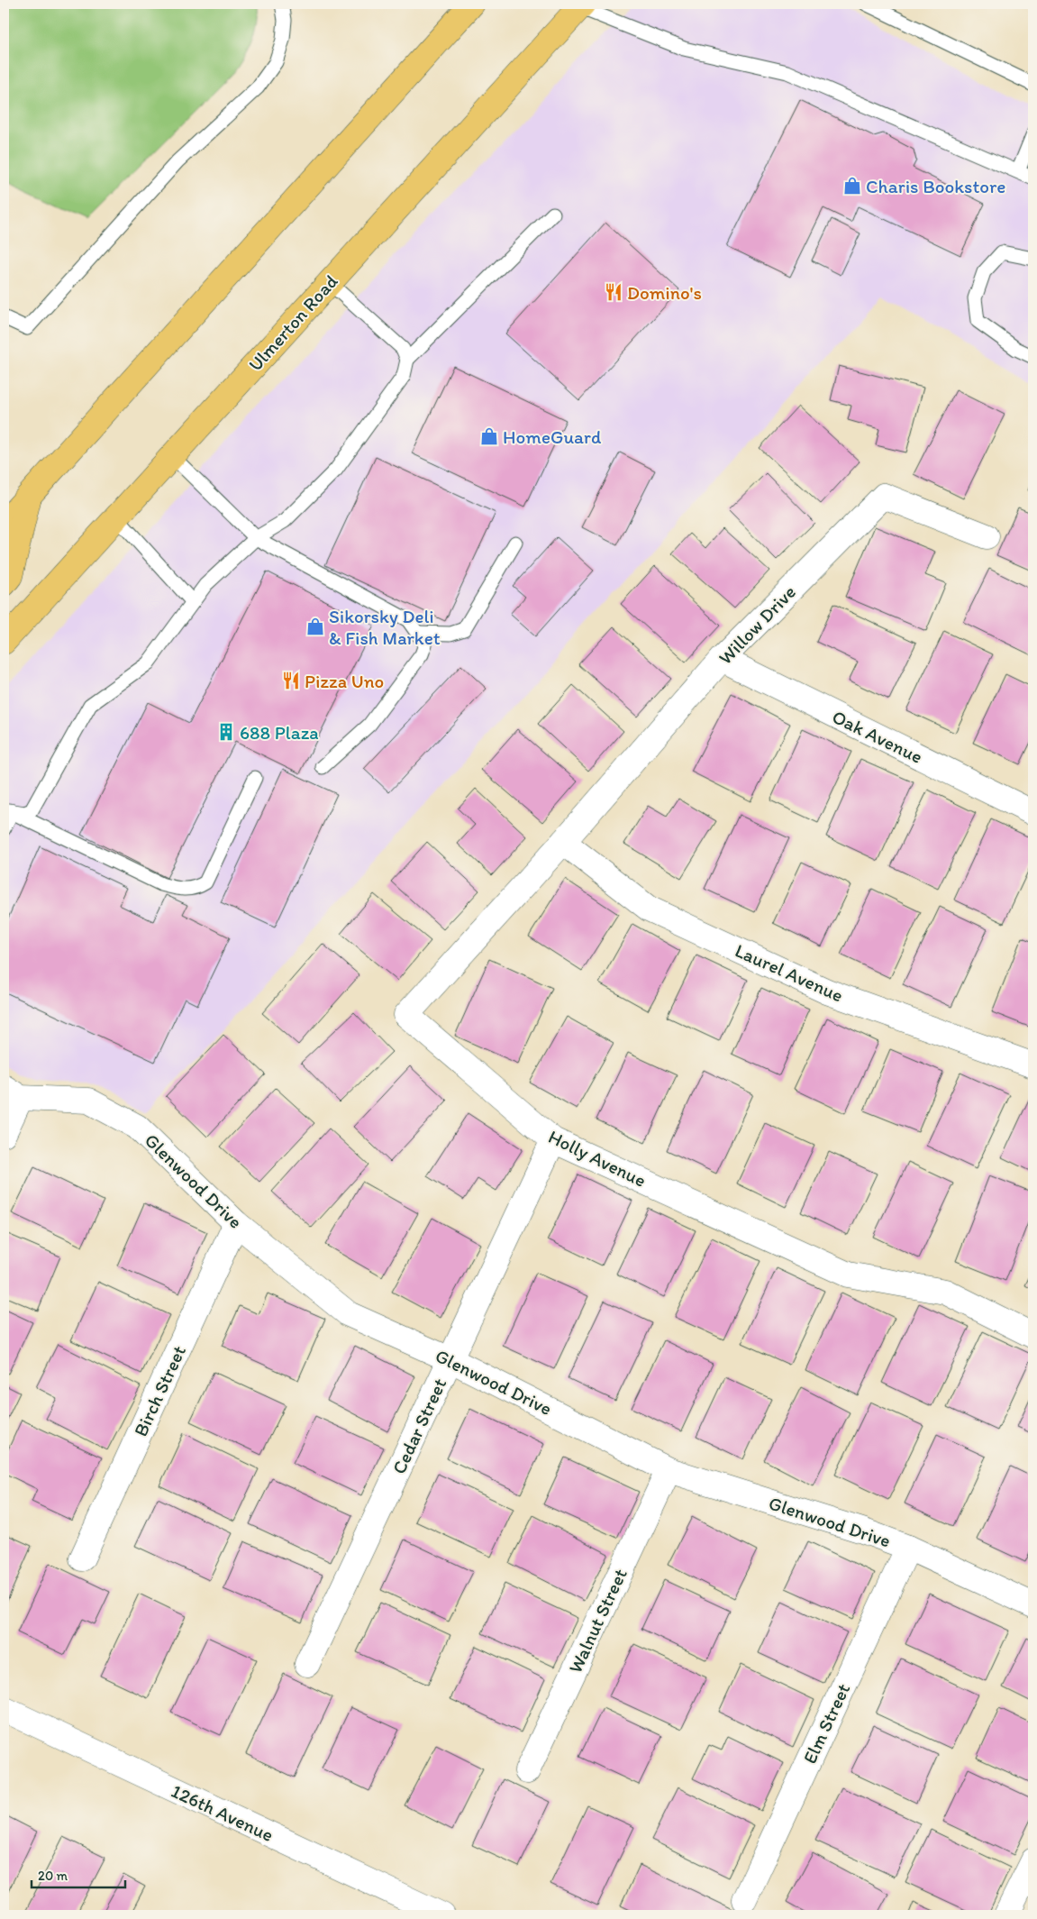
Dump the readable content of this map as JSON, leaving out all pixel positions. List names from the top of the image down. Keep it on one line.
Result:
{"streets":{"main road":["Ulmerton Road"],"street":["Willow Drive","Oak Avenue","Laurel Avenue","Holly Avenue","Glenwood Drive","Birch Street","Cedar Street","Walnut Street","Elm Street","126th Avenue"]},"crossings":[["Willow Drive","Oak Avenue"],["Willow Drive","Laurel Avenue"],["Willow Drive","Holly Avenue"],["Laurel Avenue","Holly Avenue"],["Holly Avenue","Cedar Street"],["Glenwood Drive","Birch Street"],["Glenwood Drive","Cedar Street"],["Glenwood Drive","Walnut Street"],["Glenwood Drive","Elm Street"]],"places":{"shop":["Charis Bookstore","HomeGuard","Sikorsky Deli & Fish Market"],"restaurant":["Domino's","Pizza Uno"],"building":["688 Plaza"]},"scale_bar":"20 m"}
